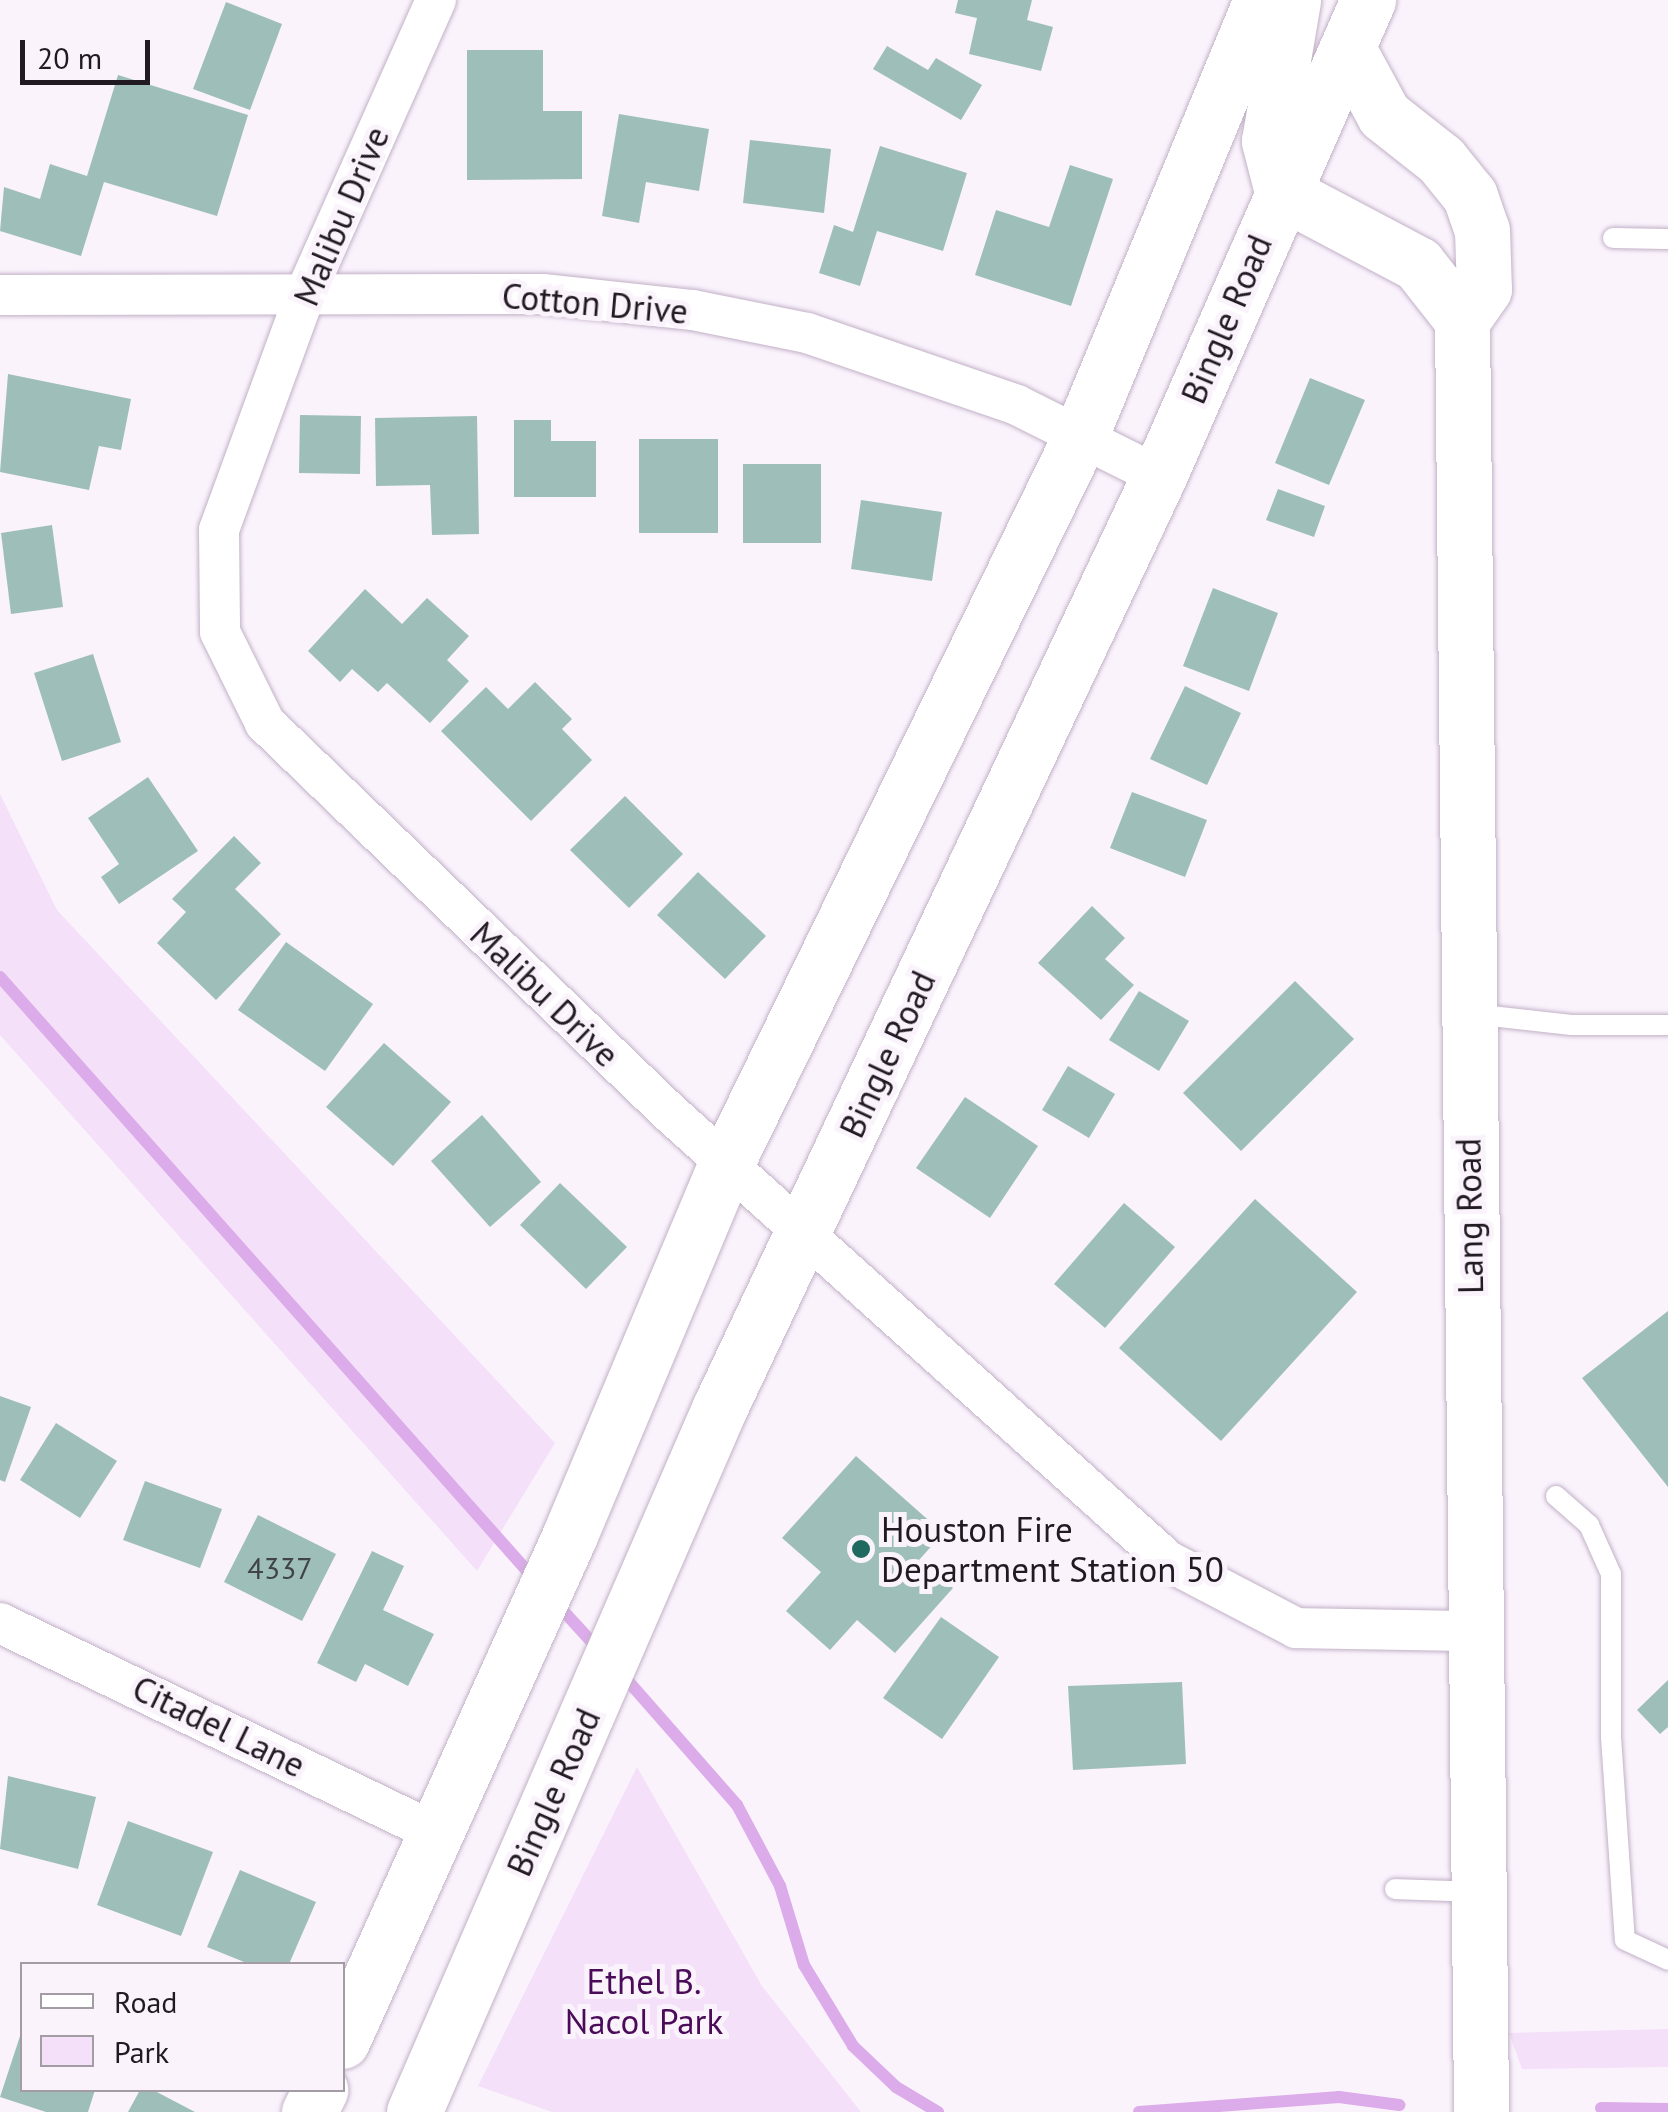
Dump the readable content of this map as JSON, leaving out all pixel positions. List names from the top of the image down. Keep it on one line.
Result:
{"streets":{"main road":["Bingle Road","Lang Road"],"street":["Malibu Drive","Cotton Drive","Citadel Lane"]},"crossings":[["Malibu Drive","Cotton Drive"],["Malibu Drive","Bingle Road"],["Malibu Drive","Lang Road"],["Cotton Drive","Bingle Road"],["Bingle Road","Lang Road"]],"parks":["Ethel B. Nacol Park"],"places":["Houston Fire Department Station 50"],"house_numbers":["4337"],"legend":["Road","Park"],"scale_bar":"20 m"}
